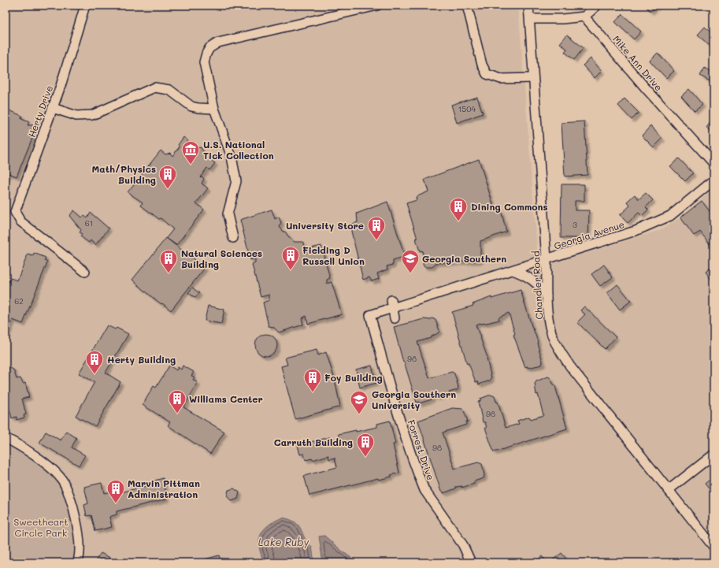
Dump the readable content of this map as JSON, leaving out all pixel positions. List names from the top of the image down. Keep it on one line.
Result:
{"streets":{"street":["Mike Ann Drive","Herty Drive","Georgia Avenue","Chandler Road","Forrest Drive"]},"crossings":[["Georgia Avenue","Chandler Road"],["Georgia Avenue","Forrest Drive"]],"water":["Lake Ruby"],"parks":["Sweetheart Circle Park"],"places":{"museum":["U.S. National Tick Collection"],"building":["Math/Physics Building","Dining Commons","University Store","Fielding D Russell Union","Natural Sciences Building","Herty Building","Foy Building","Williams Center","Carruth Building","Marvin Pittman Administration"],"school or university":["Georgia Southern","Georgia Southern University"]},"house_numbers":["1504","61","3","62","98","98","98"]}
